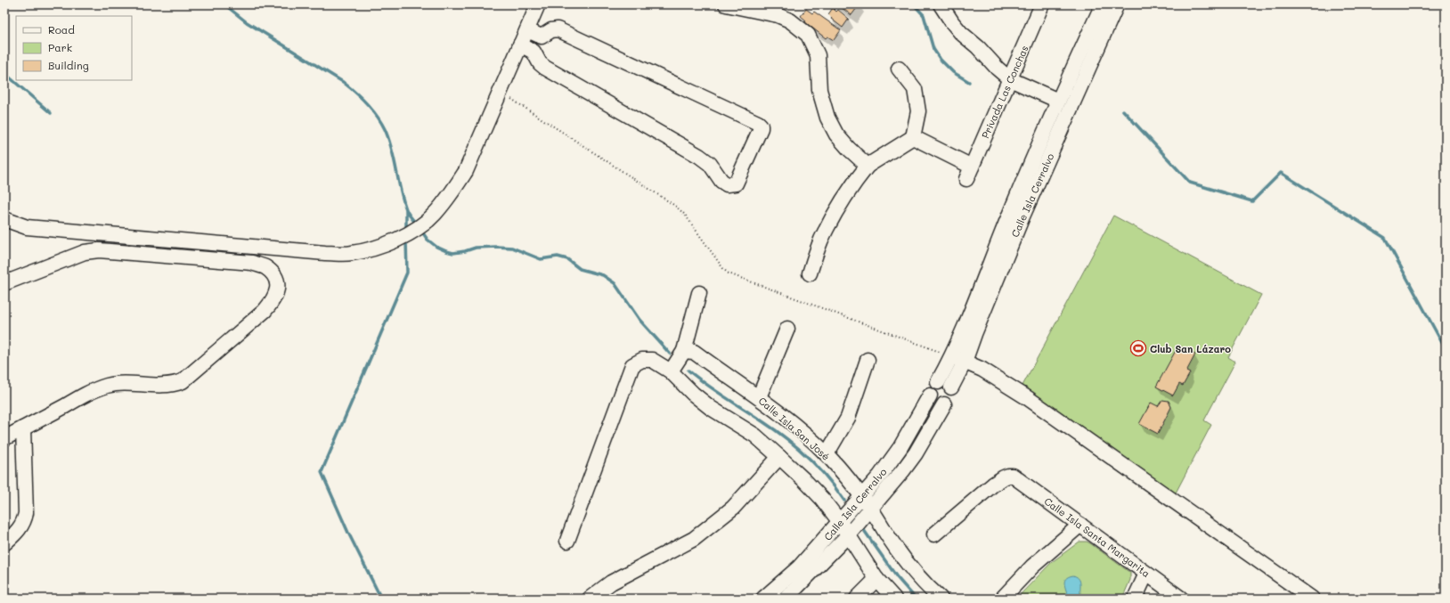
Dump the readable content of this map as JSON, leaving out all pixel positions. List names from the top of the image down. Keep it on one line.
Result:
{"streets":{"street":["Privada Las Conchas","Calle Isla Cerralvo","Calle Isla San José","Calle Isla Santa Margarita"]},"crossings":[["Calle Isla Cerralvo","Calle Isla San José"]],"places":{"sports":["Club San Lázaro"]},"legend":["Road","Park","Building"]}
